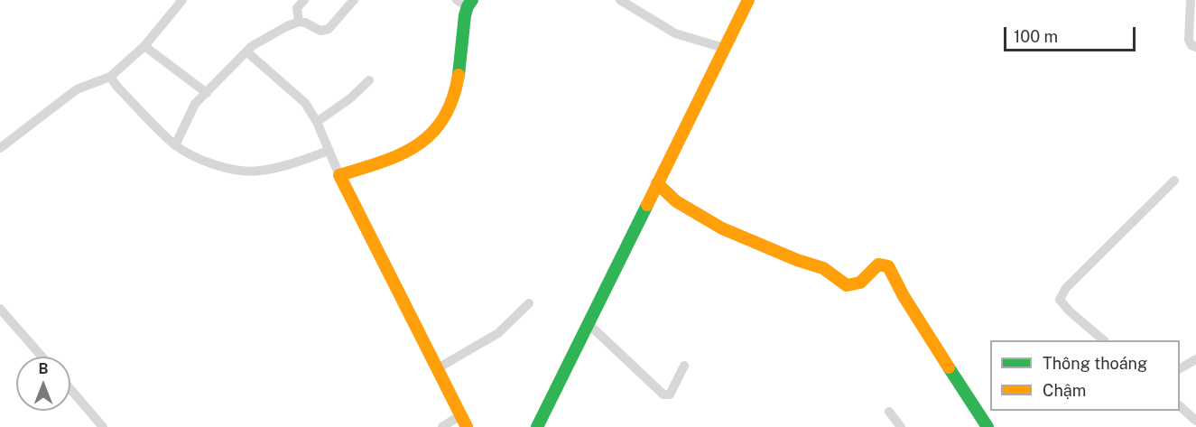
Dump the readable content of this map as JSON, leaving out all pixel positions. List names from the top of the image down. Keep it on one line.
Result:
{"legend":["Thông thoáng","Chậm"],"scale_bar":"100 m","north":"top"}
